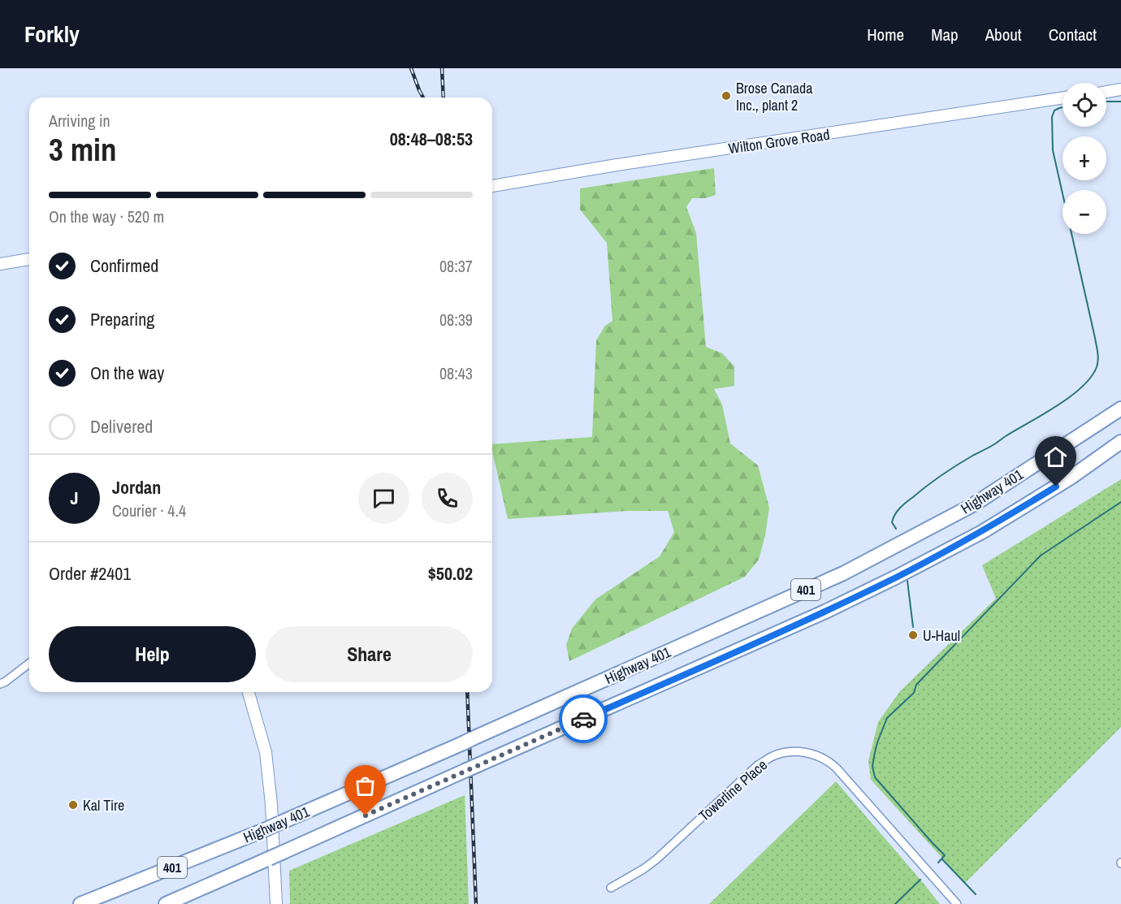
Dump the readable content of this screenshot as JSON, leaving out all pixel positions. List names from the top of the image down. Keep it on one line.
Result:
{"streets":{"highway":["Highway 401","401"],"main road":["Wilton Grove Road"],"street":["Towerline Place"]},"places":["Brose Canada Inc., plant 2","U-Haul","Kal Tire"],"page":{"header":"Forkly","nav":["Home","Map","About","Contact"],"map_buttons":["+","−"],"heading":["3 min","Arriving in","08:48–08:53"],"panel":["Jordan","Courier · 4.4","Order #2401","$50.02"],"bar":"On the way · 520 m","list":[["Confirmed","08:37"],["Preparing","08:39"],["On the way","08:43"],"Delivered"],"round":"J","buttons":["Help","Share"]}}
